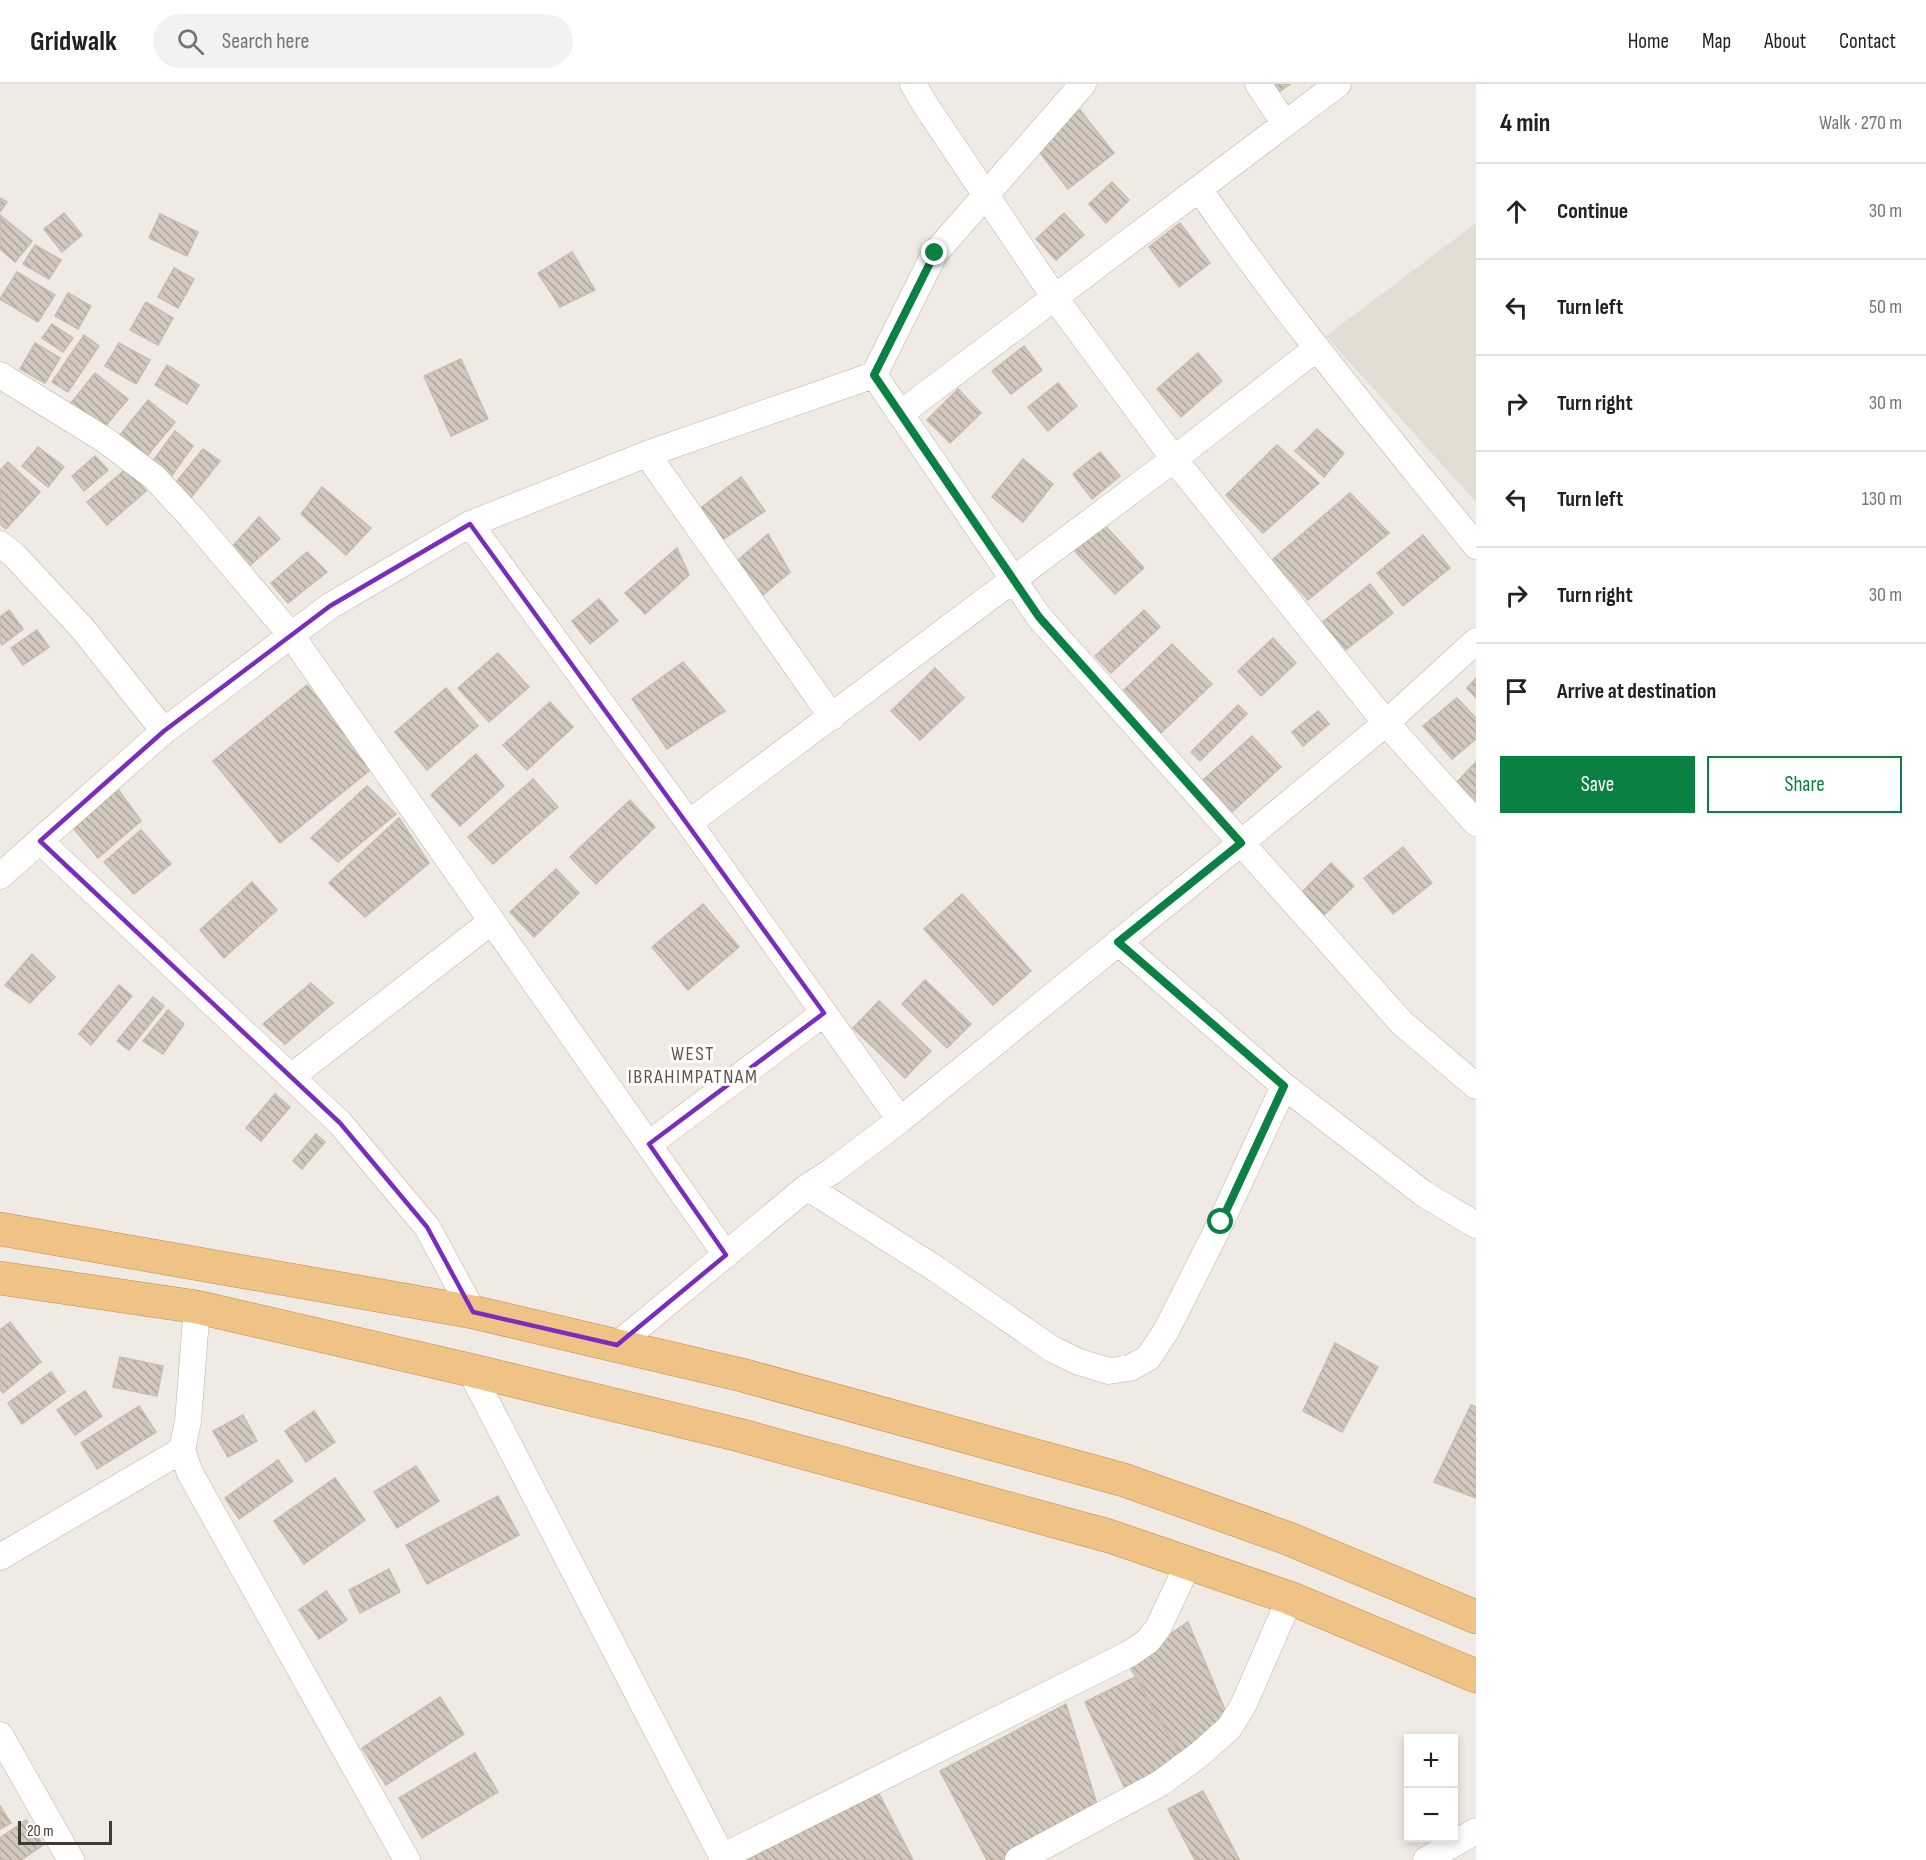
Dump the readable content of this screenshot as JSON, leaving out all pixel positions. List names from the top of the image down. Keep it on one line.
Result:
{"districts":["WEST IBRAHIMPATNAM"],"scale_bar":"20 m","page":{"header":"Gridwalk","search":"Search here","nav":["Home","Map","About","Contact"],"heading":["4 min","Walk · 270 m"],"list":[["Continue","30 m"],["Turn left","50 m"],["Turn right","30 m"],["Turn left","130 m"],["Turn right","30 m"],"Arrive at destination"],"buttons":["Save","Share"],"map_buttons":["+","−"],"scale":"20 m"}}
